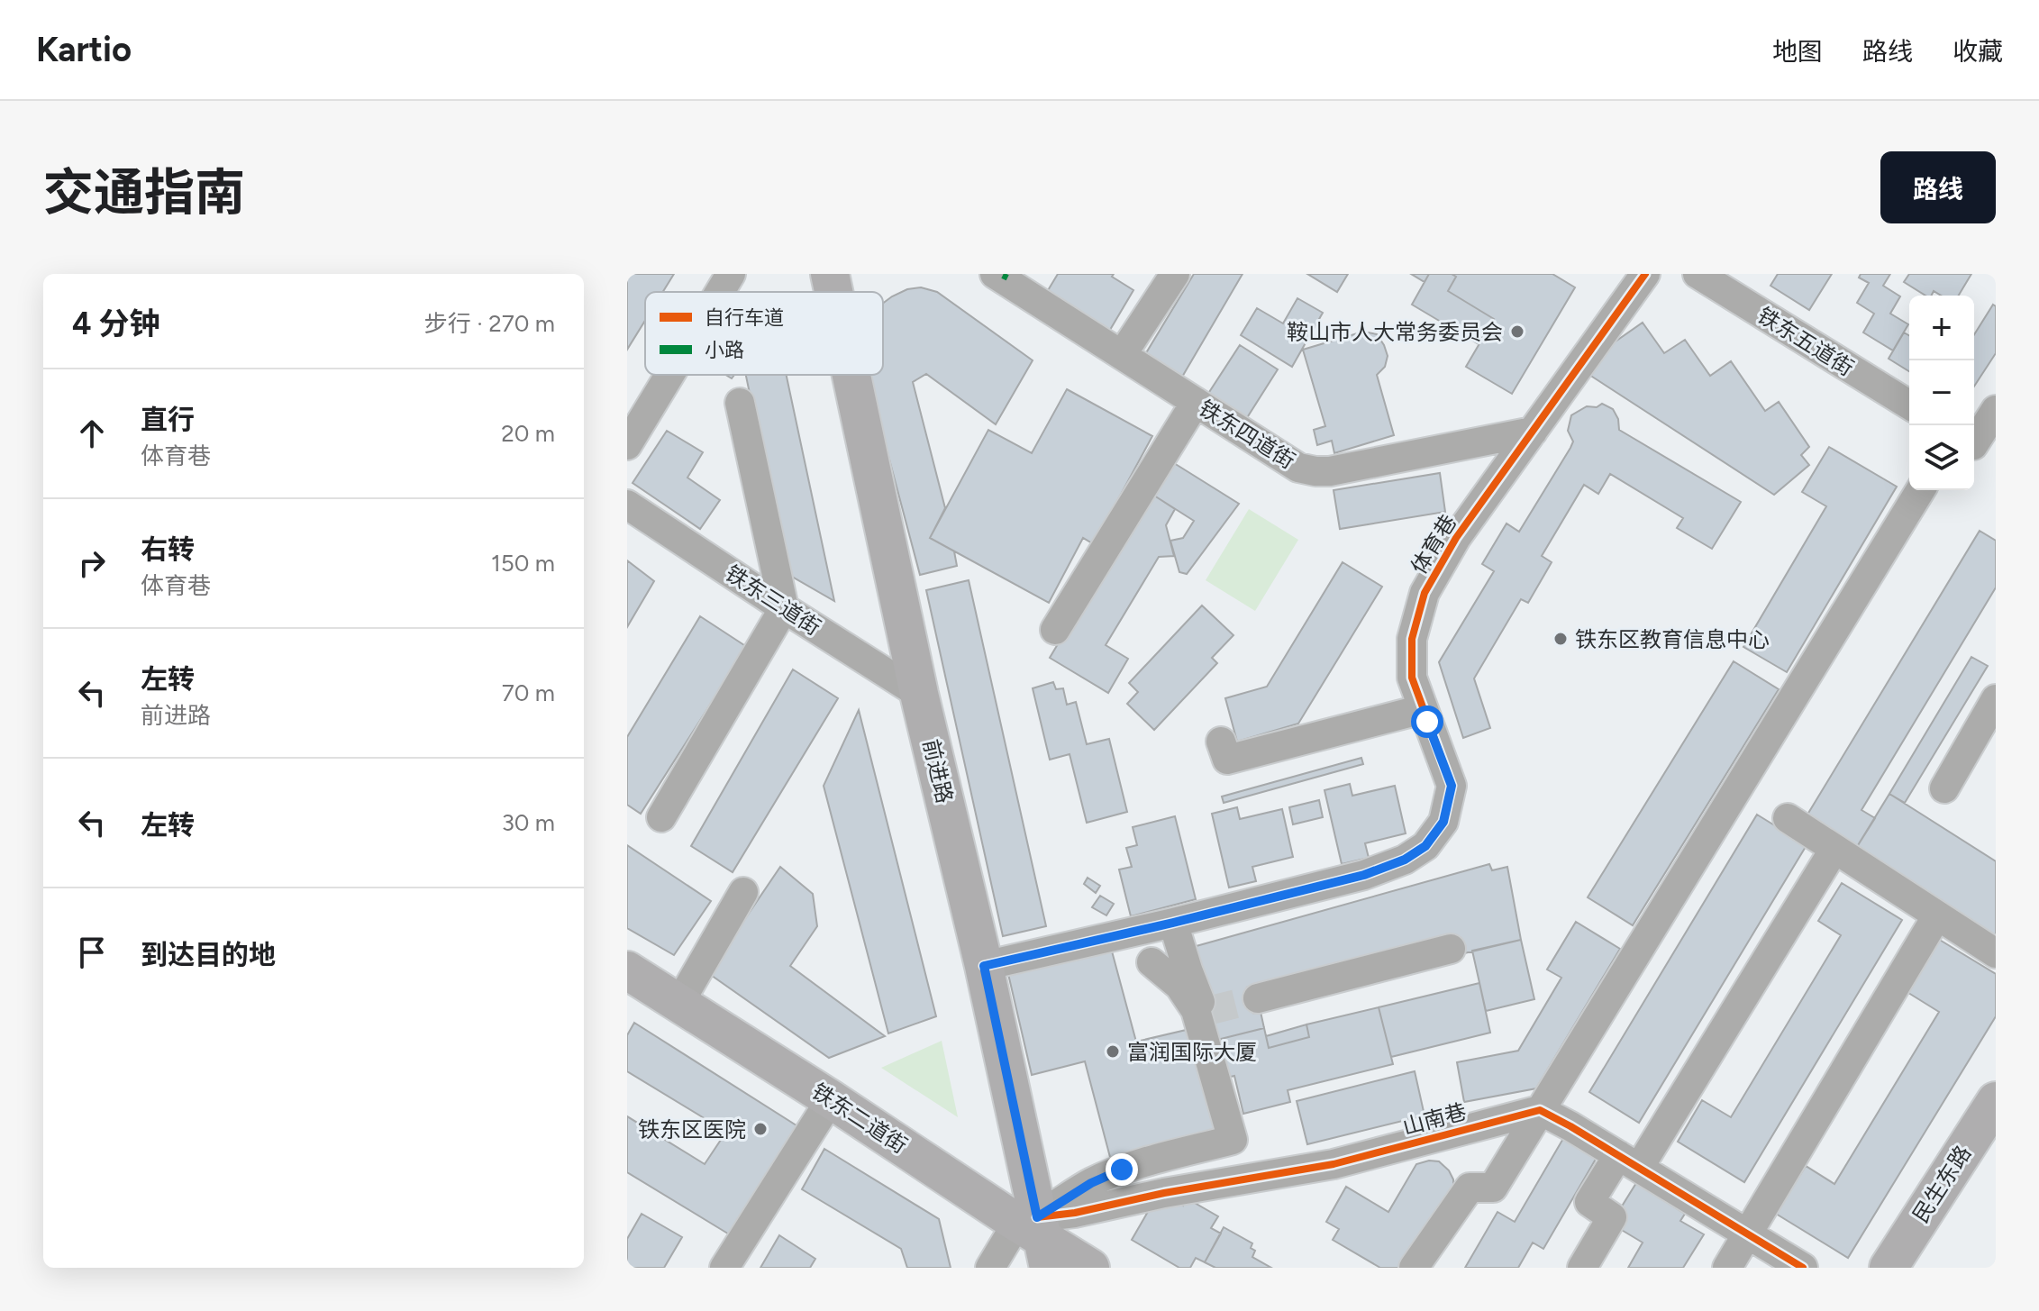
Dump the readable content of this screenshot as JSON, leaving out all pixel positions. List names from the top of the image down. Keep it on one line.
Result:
{"streets":{"main road":["前进路","铁东二道街","民生东路"],"street":["铁东五道街","铁东四道街","体育巷","铁东三道街","山南巷"]},"crossings":[["铁东四道街","体育巷"],["体育巷","前进路"],["铁东三道街","前进路"],["前进路","铁东二道街"],["前进路","山南巷"],["铁东二道街","山南巷"]],"places":["鞍山市人大常务委员会","铁东区教育信息中心","富润国际大厦","铁东区医院"],"legend":["自行车道","小路"],"page":{"header":"Kartio","nav":["地图","路线","收藏"],"title":"交通指南","buttons":"路线","heading":["4 分钟","步行 · 270 m"],"map_buttons":["+","−"],"list":[["直行","体育巷","20 m"],["右转","体育巷","150 m"],["左转","前进路","70 m"],["左转","30 m"],"到达目的地"]}}
